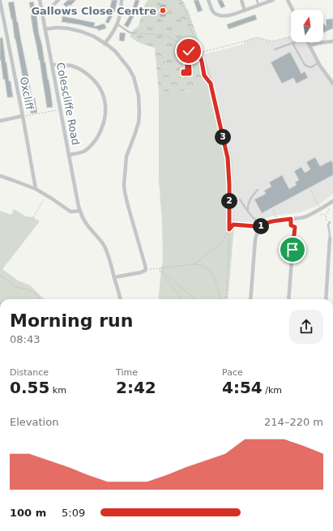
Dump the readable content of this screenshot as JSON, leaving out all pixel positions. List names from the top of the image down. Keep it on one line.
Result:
{"streets":{"street":["Oxcliff","Colescliffe Road"]},"places":["Gallows Close Centre"],"north":"top","page":{"pins":["3","2","1"],"heading":["Morning run","08:43"],"stats":[["Distance","0.55 km"],["Time","2:42"],["Pace","4:54 /km"]],"chart":["Elevation","214–220 m"],"list":[{"name":"100 m","note":"5:09"}]}}
